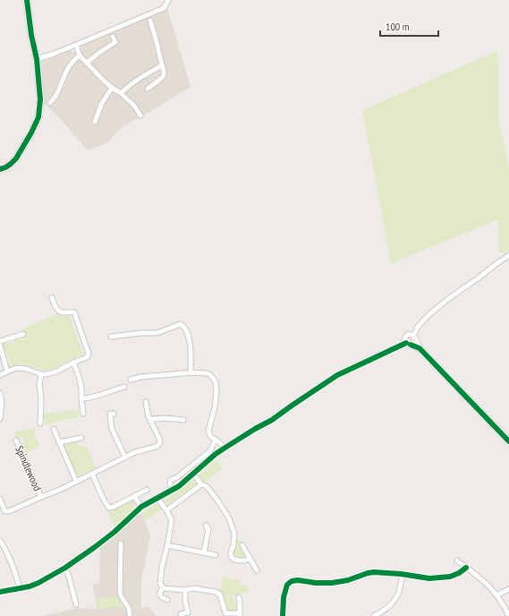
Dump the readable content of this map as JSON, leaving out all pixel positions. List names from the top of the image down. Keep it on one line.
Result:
{"streets":{"street":["Spindlewood"]},"scale_bar":"100 m"}
